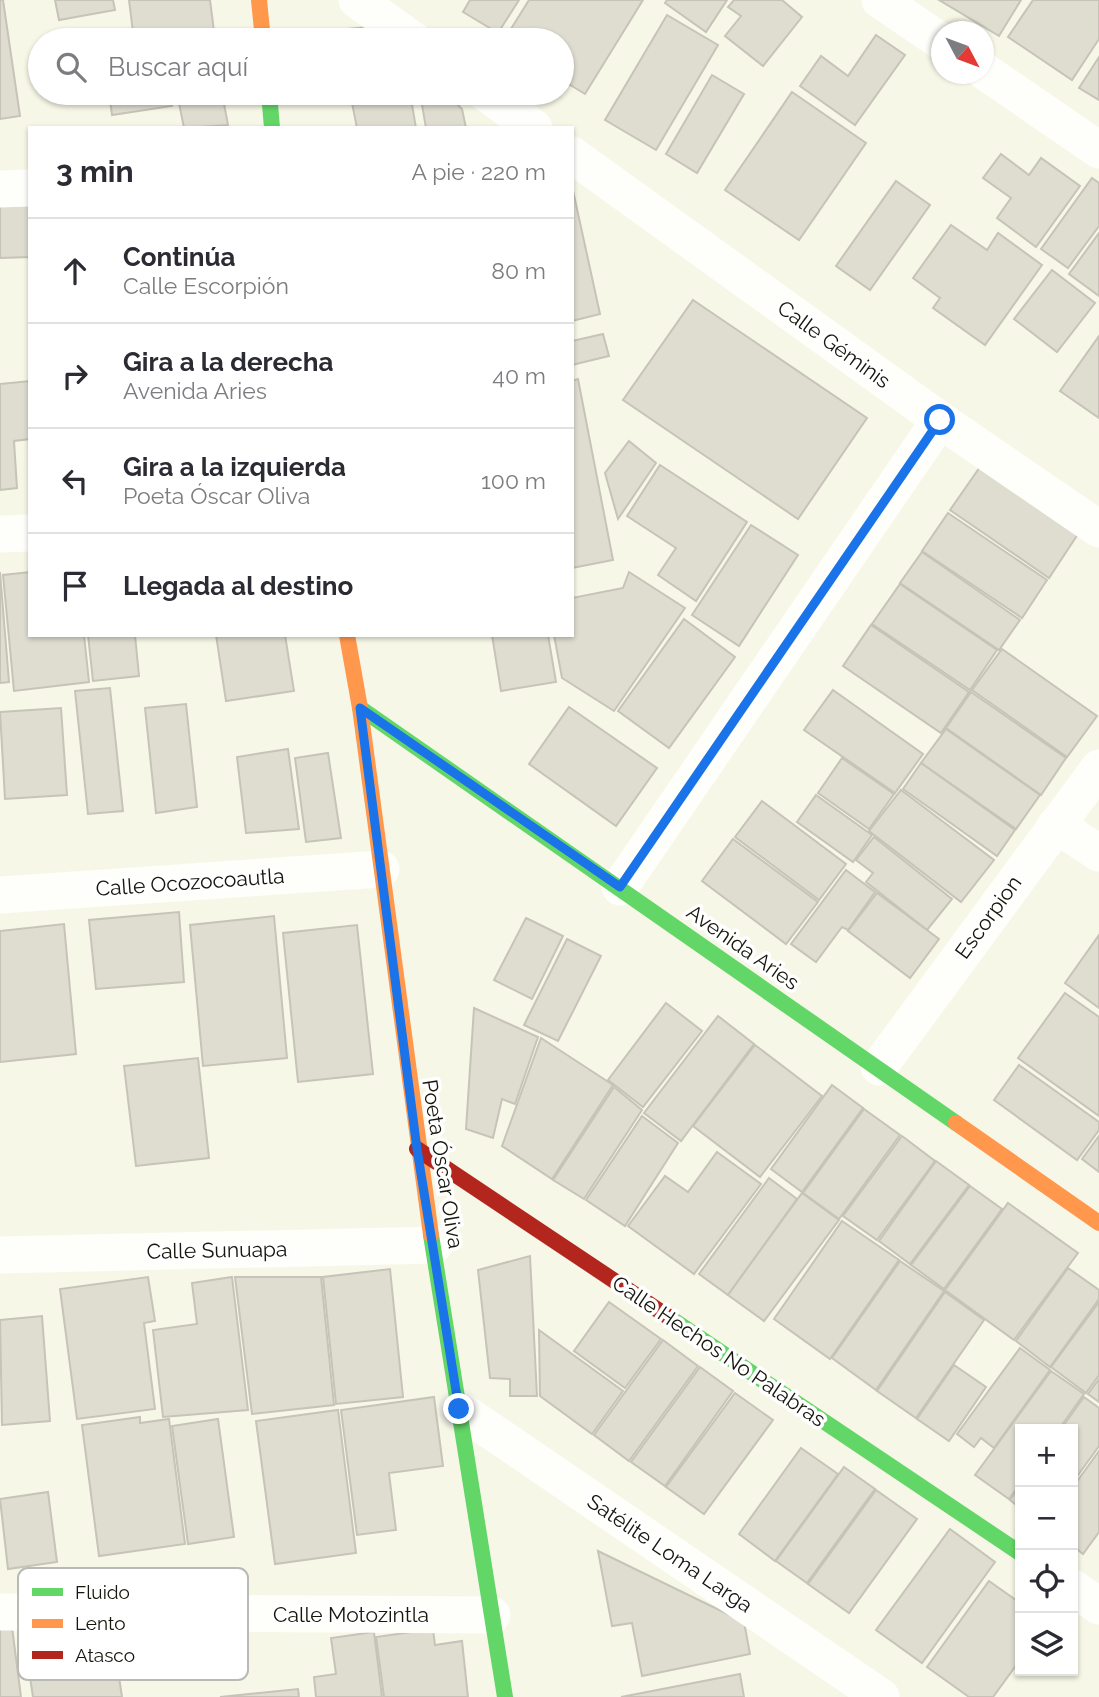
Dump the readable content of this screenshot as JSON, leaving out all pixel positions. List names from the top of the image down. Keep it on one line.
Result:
{"streets":{"street":["Calle Géminis","Calle Ocozocoautla","Escorpion","Avenida Aries","Poeta Óscar Oliva","Calle Sunuapa","Calle Hechos No Palabras","Satélite Loma Larga","Calle Motozintla"]},"crossings":[["Calle Ocozocoautla","Poeta Óscar Oliva"],["Escorpion","Avenida Aries"],["Avenida Aries","Poeta Óscar Oliva"],["Poeta Óscar Oliva","Calle Sunuapa"],["Poeta Óscar Oliva","Calle Hechos No Palabras"],["Poeta Óscar Oliva","Satélite Loma Larga"],["Poeta Óscar Oliva","Calle Motozintla"]],"legend":["Fluido","Lento","Atasco"],"north":"bottom right","page":{"search":"Buscar aquí","heading":["3 min","A pie · 220 m"],"list":[["Continúa","Calle Escorpión","80 m"],["Gira a la derecha","Avenida Aries","40 m"],["Gira a la izquierda","Poeta Óscar Oliva","100 m"],"Llegada al destino"],"map_buttons":["+","−"]}}
